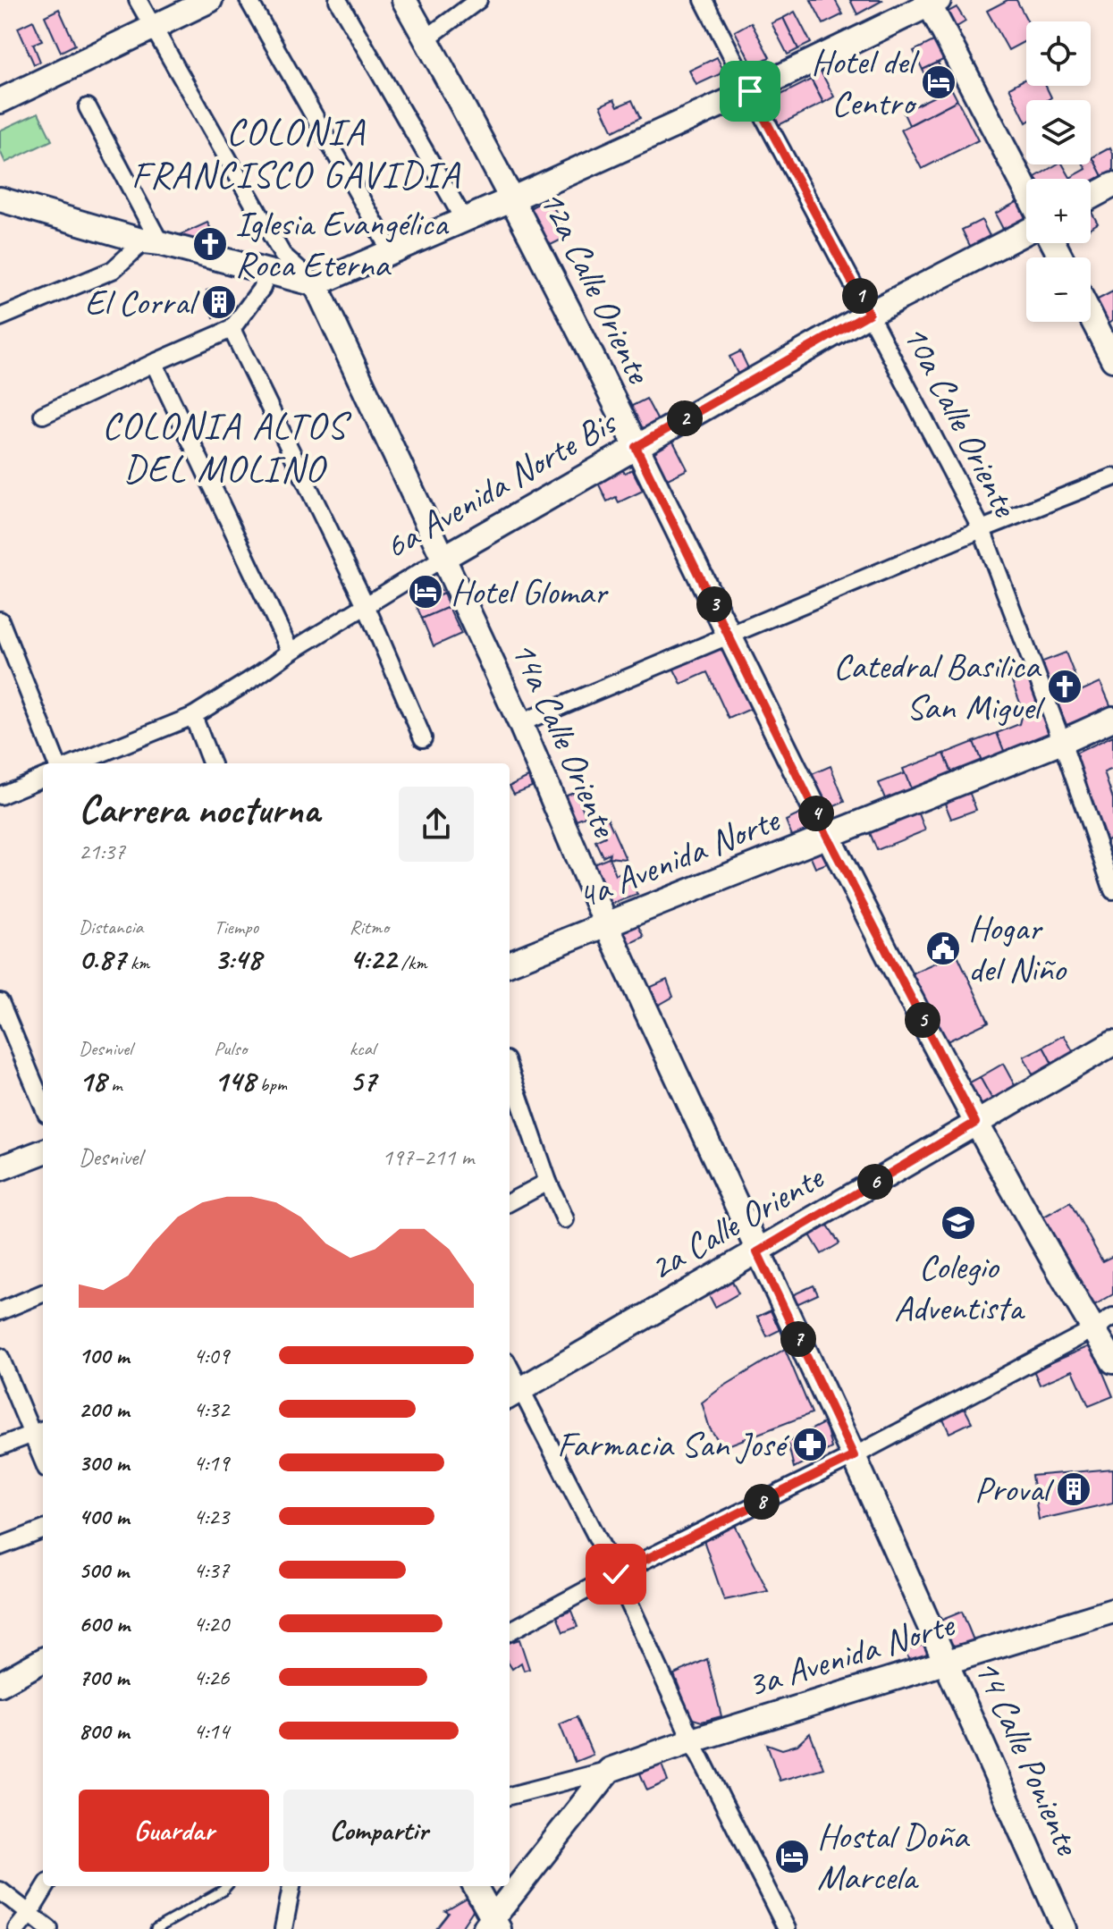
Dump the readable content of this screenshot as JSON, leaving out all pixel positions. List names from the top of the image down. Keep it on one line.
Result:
{"streets":{"street":["12a Calle Oriente","10a Calle Oriente","6a Avenida Norte Bis","14a Calle Oriente","4a Avenida Norte","2a Calle Oriente","3a Avenida Norte","14 Calle Poniente"]},"crossings":[["12a Calle Oriente","6a Avenida Norte Bis"],["12a Calle Oriente","4a Avenida Norte"],["12a Calle Oriente","2a Calle Oriente"],["10a Calle Oriente","6a Avenida Norte Bis"],["10a Calle Oriente","4a Avenida Norte"],["6a Avenida Norte Bis","14a Calle Oriente"],["14a Calle Oriente","4a Avenida Norte"],["14a Calle Oriente","2a Calle Oriente"],["14a Calle Oriente","14 Calle Poniente"],["3a Avenida Norte","14 Calle Poniente"]],"districts":["COLONIA FRANCISCO GAVIDIA","COLONIA ALTOS DEL MOLINO"],"places":{"hotel":["Hotel del Centro","Hotel Glomar","Hostal Doña Marcela"],"church":["Iglesia Evangélica Roca Eterna","Catedral Basilica San Miguel"],"building":["El Corral","Proval"],"public building":["Hogar del Niño"],"school or university":["Colegio Adventista"],"pharmacy":["Farmacia San José"]},"page":{"map_buttons":["+","−"],"pins":["1","2","3","4","5","6","7","8"],"heading":["Carrera nocturna","21:37"],"stats":[["Distancia","0.87 km"],["Tiempo","3:48"],["Ritmo","4:22 /km"],["Desnivel","18 m"],["Pulso","148 bpm"],["kcal","57"]],"chart":["Desnivel","197–211 m"],"list":[{"name":"100 m","note":"4:09"},{"name":"200 m","note":"4:32"},{"name":"300 m","note":"4:19"},{"name":"400 m","note":"4:23"},{"name":"500 m","note":"4:37"},{"name":"600 m","note":"4:20"},{"name":"700 m","note":"4:26"},{"name":"800 m","note":"4:14"}],"buttons":["Guardar","Compartir"]}}
